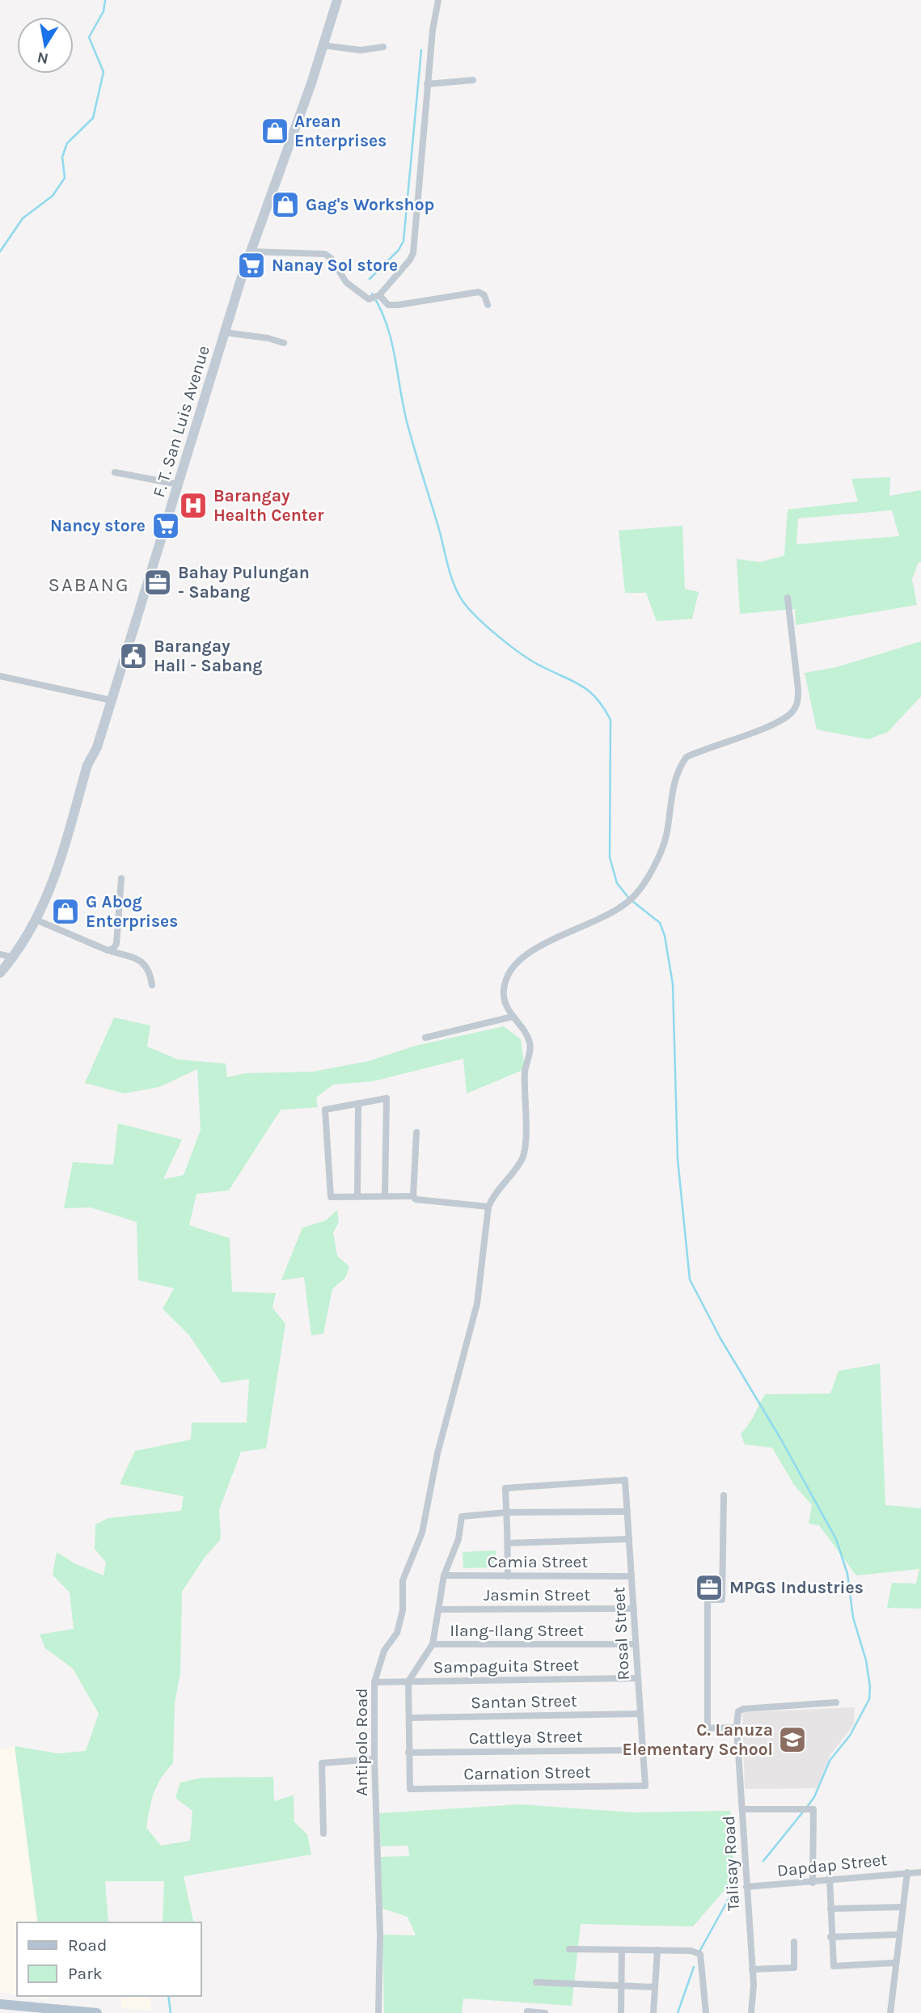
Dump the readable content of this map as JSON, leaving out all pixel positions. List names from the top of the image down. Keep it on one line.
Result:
{"streets":{"main road":["F. T. San Luis Avenue"],"street":["Camia Street","Jasmin Street","Ilang-Ilang Street","Rosal Street","Sampaguita Street","Santan Street","Cattleya Street","Antipolo Road","Carnation Street","Talisay Road","Dapdap Street"]},"crossings":[["Camia Street","Rosal Street"],["Jasmin Street","Rosal Street"],["Ilang-Ilang Street","Rosal Street"],["Rosal Street","Sampaguita Street"],["Rosal Street","Santan Street"],["Rosal Street","Cattleya Street"],["Rosal Street","Carnation Street"],["Sampaguita Street","Antipolo Road"],["Cattleya Street","Carnation Street"],["Talisay Road","Dapdap Street"]],"districts":["SABANG"],"places":{"shop":["Arean Enterprises","Gag's Workshop","G Abog Enterprises"],"supermarket":["Nanay Sol store","Nancy store"],"hospital":["Barangay Health Center"],"office":["Bahay Pulungan - Sabang","MPGS Industries"],"public building":["Barangay Hall - Sabang"],"school or university":["C. Lanuza Elementary School"]},"legend":["Road","Park"],"north":"bottom"}
